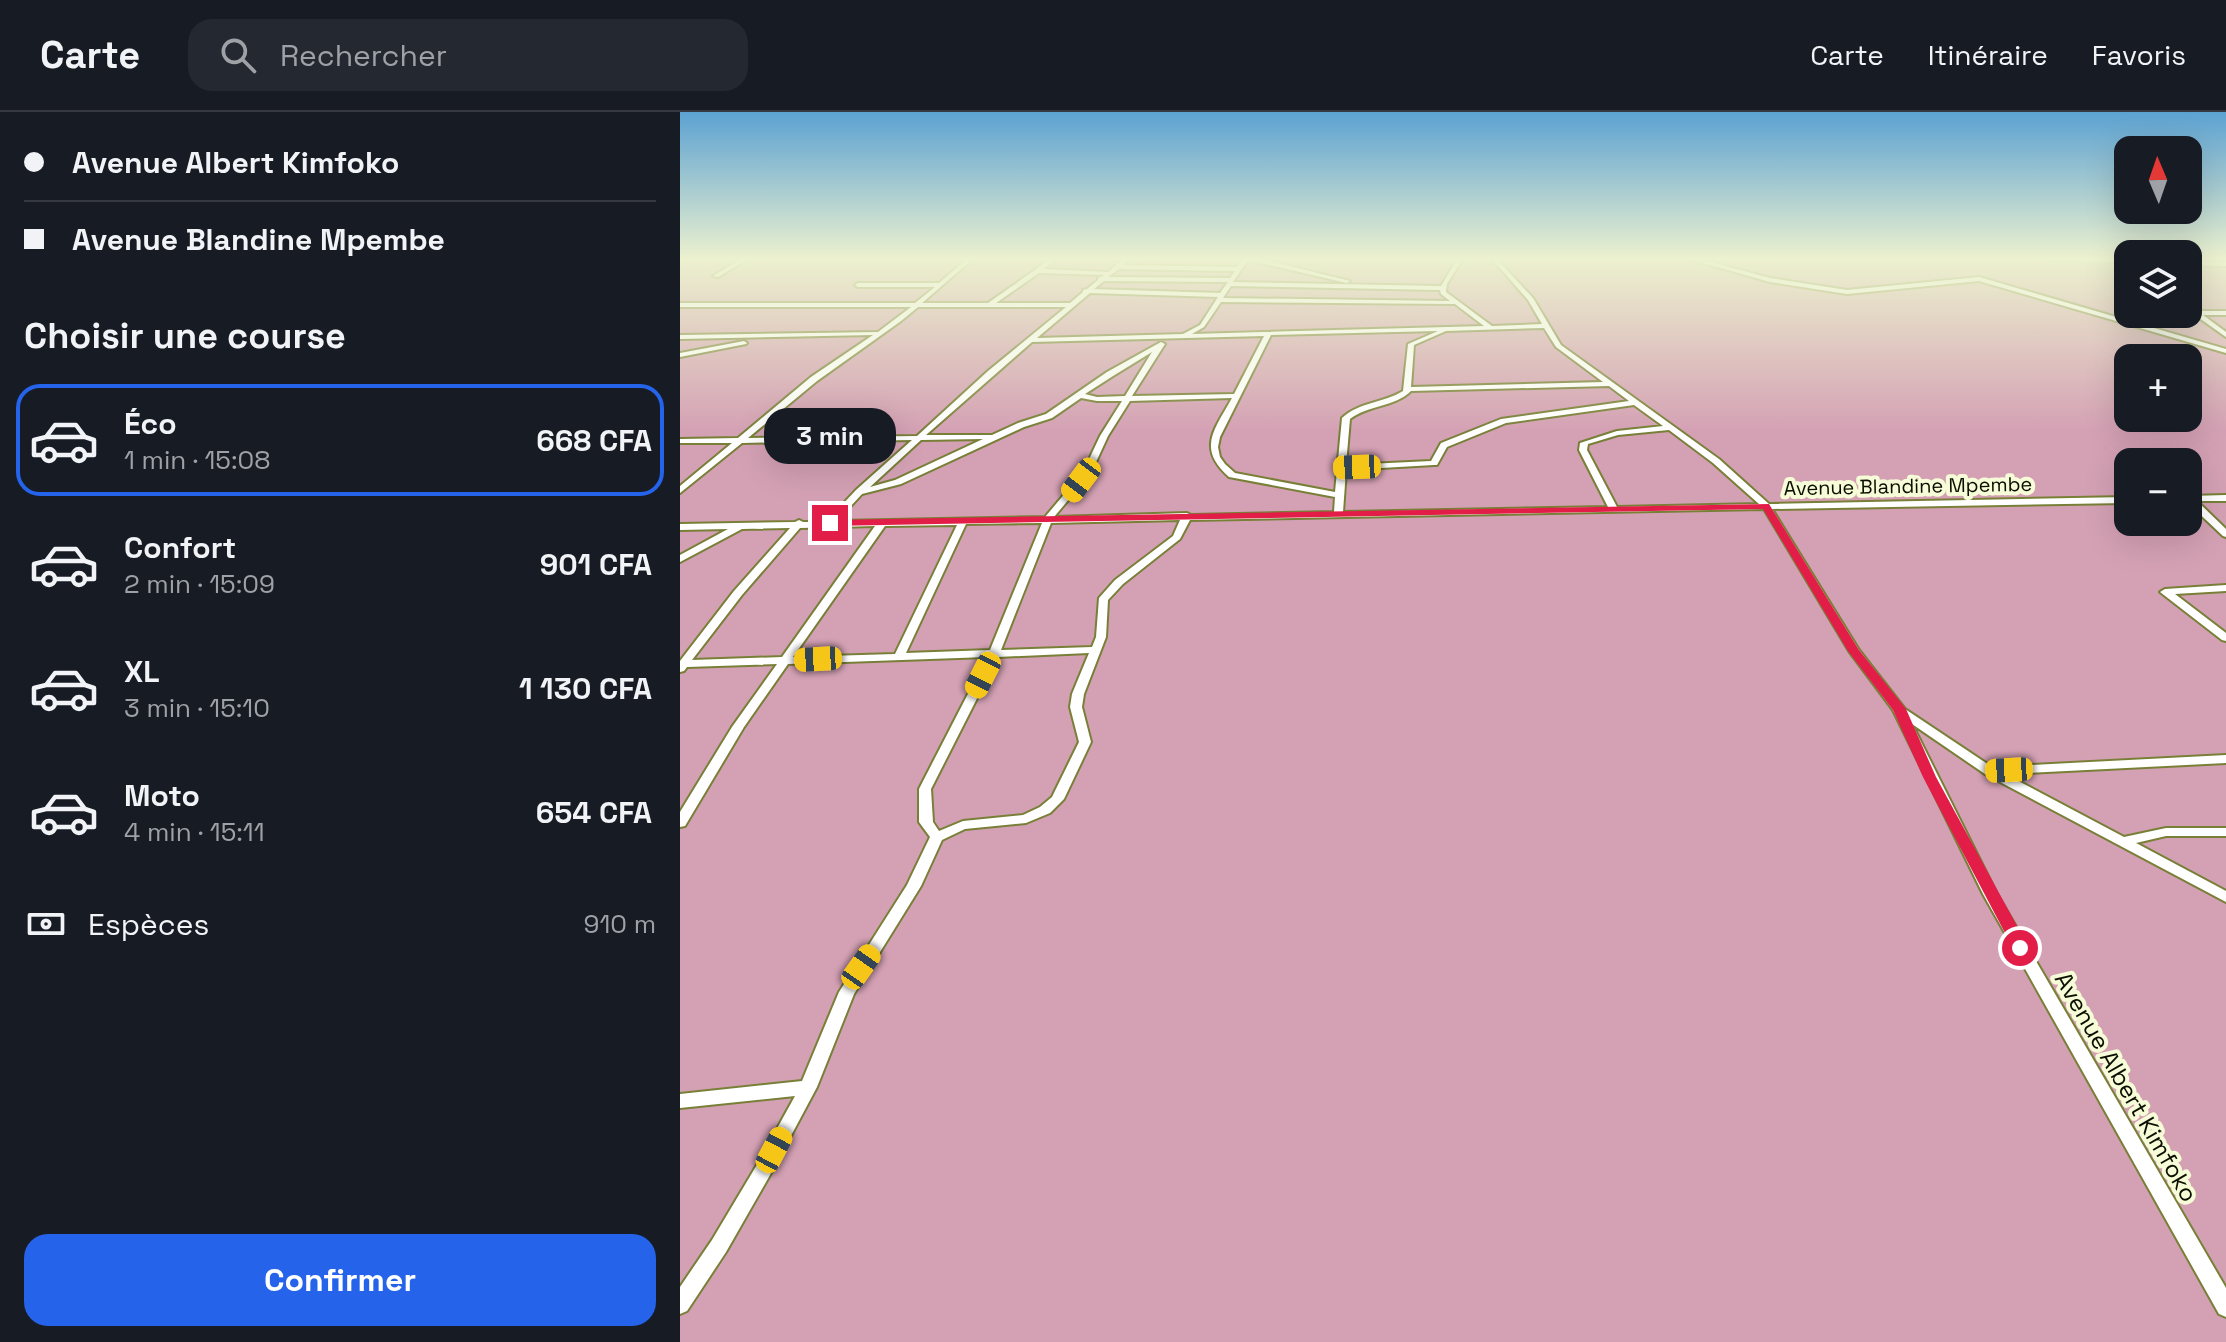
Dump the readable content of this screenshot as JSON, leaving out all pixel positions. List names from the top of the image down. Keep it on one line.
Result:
{"streets":{"street":["Avenue Blandine Mpembe","Avenue Albert Kimfoko"]},"crossings":[["Avenue Blandine Mpembe","Avenue Albert Kimfoko"]],"north":"top","page":{"header":"Carte","search":"Rechercher","nav":["Carte","Itinéraire","Favoris"],"banner":["Avenue Albert Kimfoko","Avenue Blandine Mpembe"],"map_buttons":["+","−"],"heading":"Choisir une course","list":[{"name":"Éco","note":"1 min · 15:08","value":"668 CFA"},{"name":"Confort","note":"2 min · 15:09","value":"901 CFA"},{"name":"XL","note":"3 min · 15:10","value":"1 130 CFA"},{"name":"Moto","note":"4 min · 15:11","value":"654 CFA"}],"bubble":"3 min","pay":["Espèces","910 m"],"buttons":"Confirmer"}}
